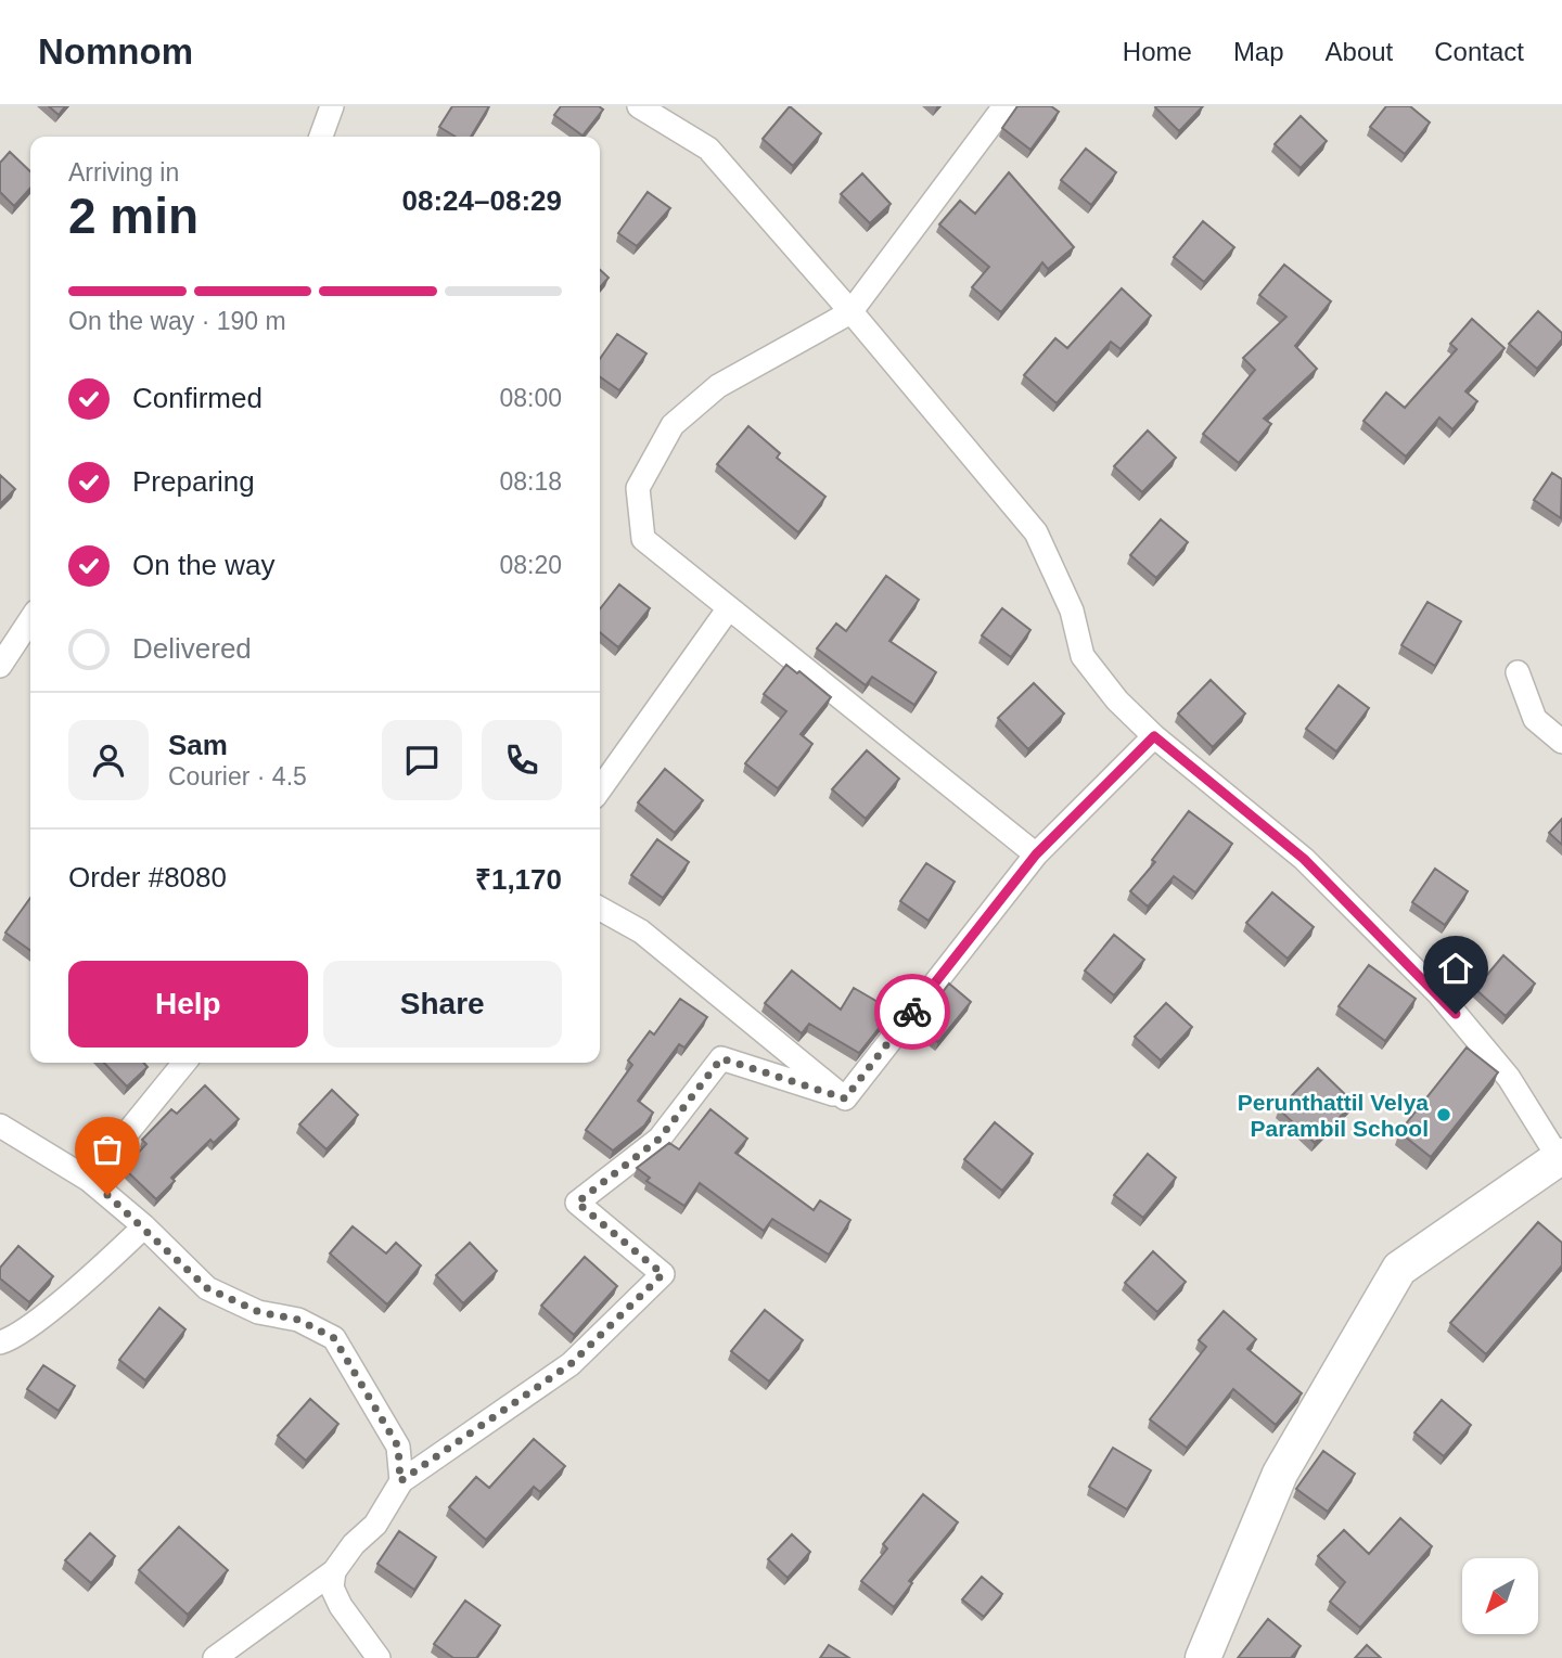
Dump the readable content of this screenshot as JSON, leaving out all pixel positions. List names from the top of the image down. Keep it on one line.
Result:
{"places":["Perunthattil Velya Parambil School"],"north":"bottom left","page":{"header":"Nomnom","nav":["Home","Map","About","Contact"],"heading":["2 min","Arriving in","08:24–08:29"],"panel":["Sam","Courier · 4.5","Order #8080","₹1,170"],"bar":"On the way · 190 m","list":[["Confirmed","08:00"],["Preparing","08:18"],["On the way","08:20"],"Delivered"],"buttons":["Help","Share"]}}
